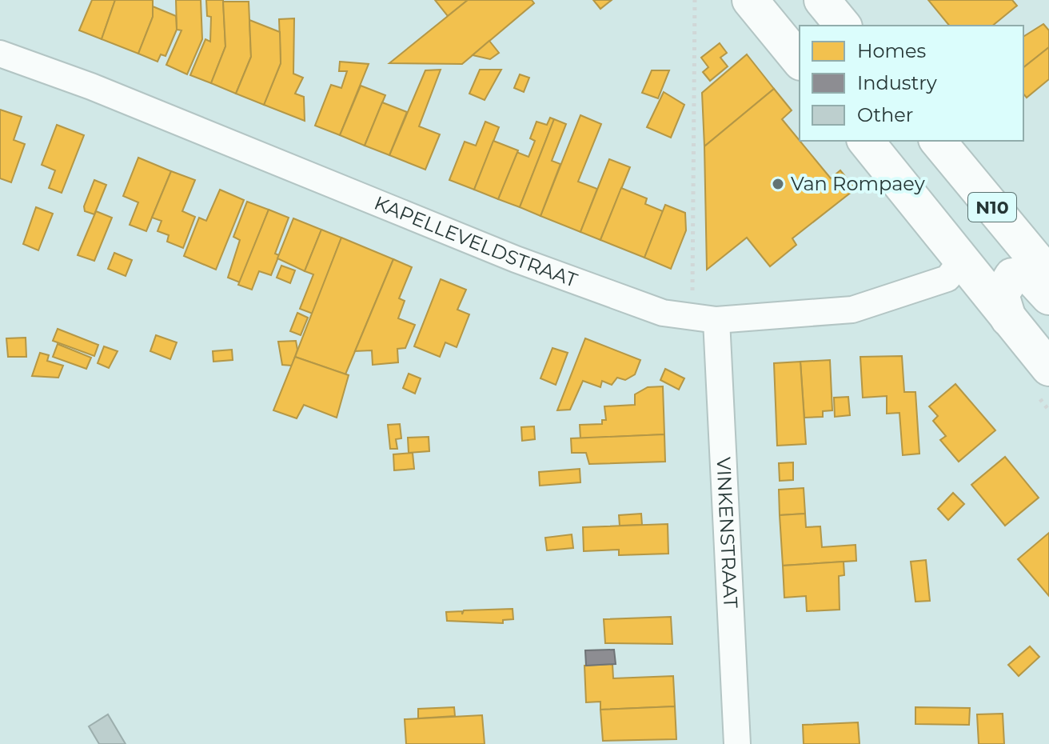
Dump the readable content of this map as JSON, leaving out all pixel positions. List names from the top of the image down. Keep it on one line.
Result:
{"streets":{"main road":["N10"],"street":["KAPELLEVELDSTRAAT","VINKENSTRAAT"]},"crossings":[["KAPELLEVELDSTRAAT","VINKENSTRAAT"]],"places":["Van Rompaey"],"legend":["Homes","Industry","Other"]}
